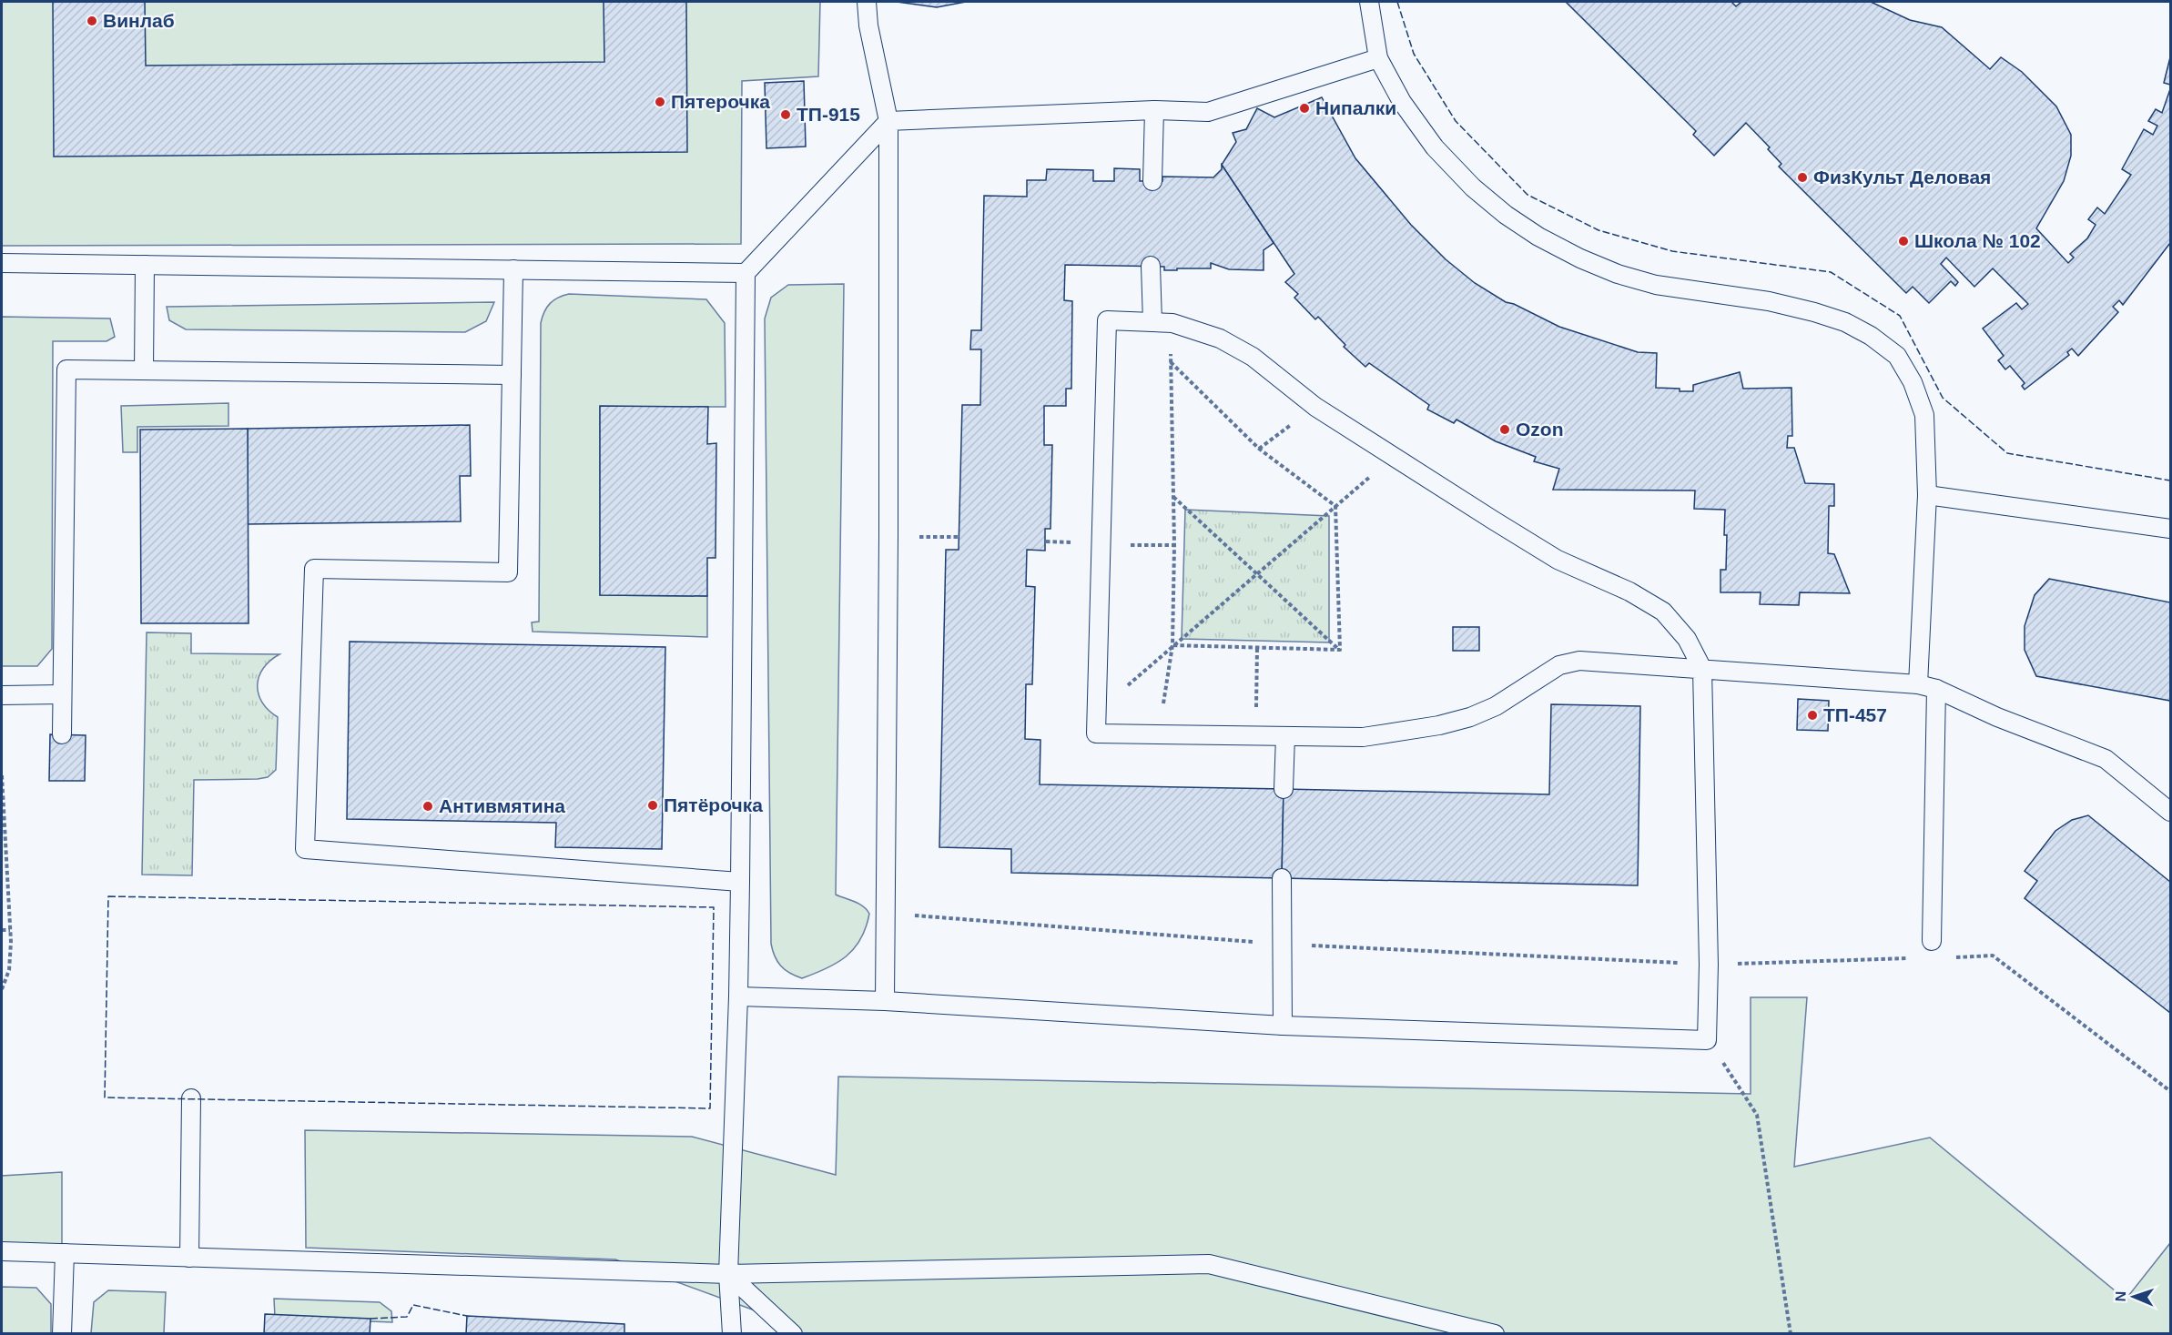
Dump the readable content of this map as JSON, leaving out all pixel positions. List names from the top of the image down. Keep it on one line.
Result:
{"places":["Винлаб","Пятерочка","Нипалки","ТП-915","ФизКульт Деловая","Школа № 102","Ozon","ТП-457","Пятёрочка","Антивмятина"],"north":"left"}
